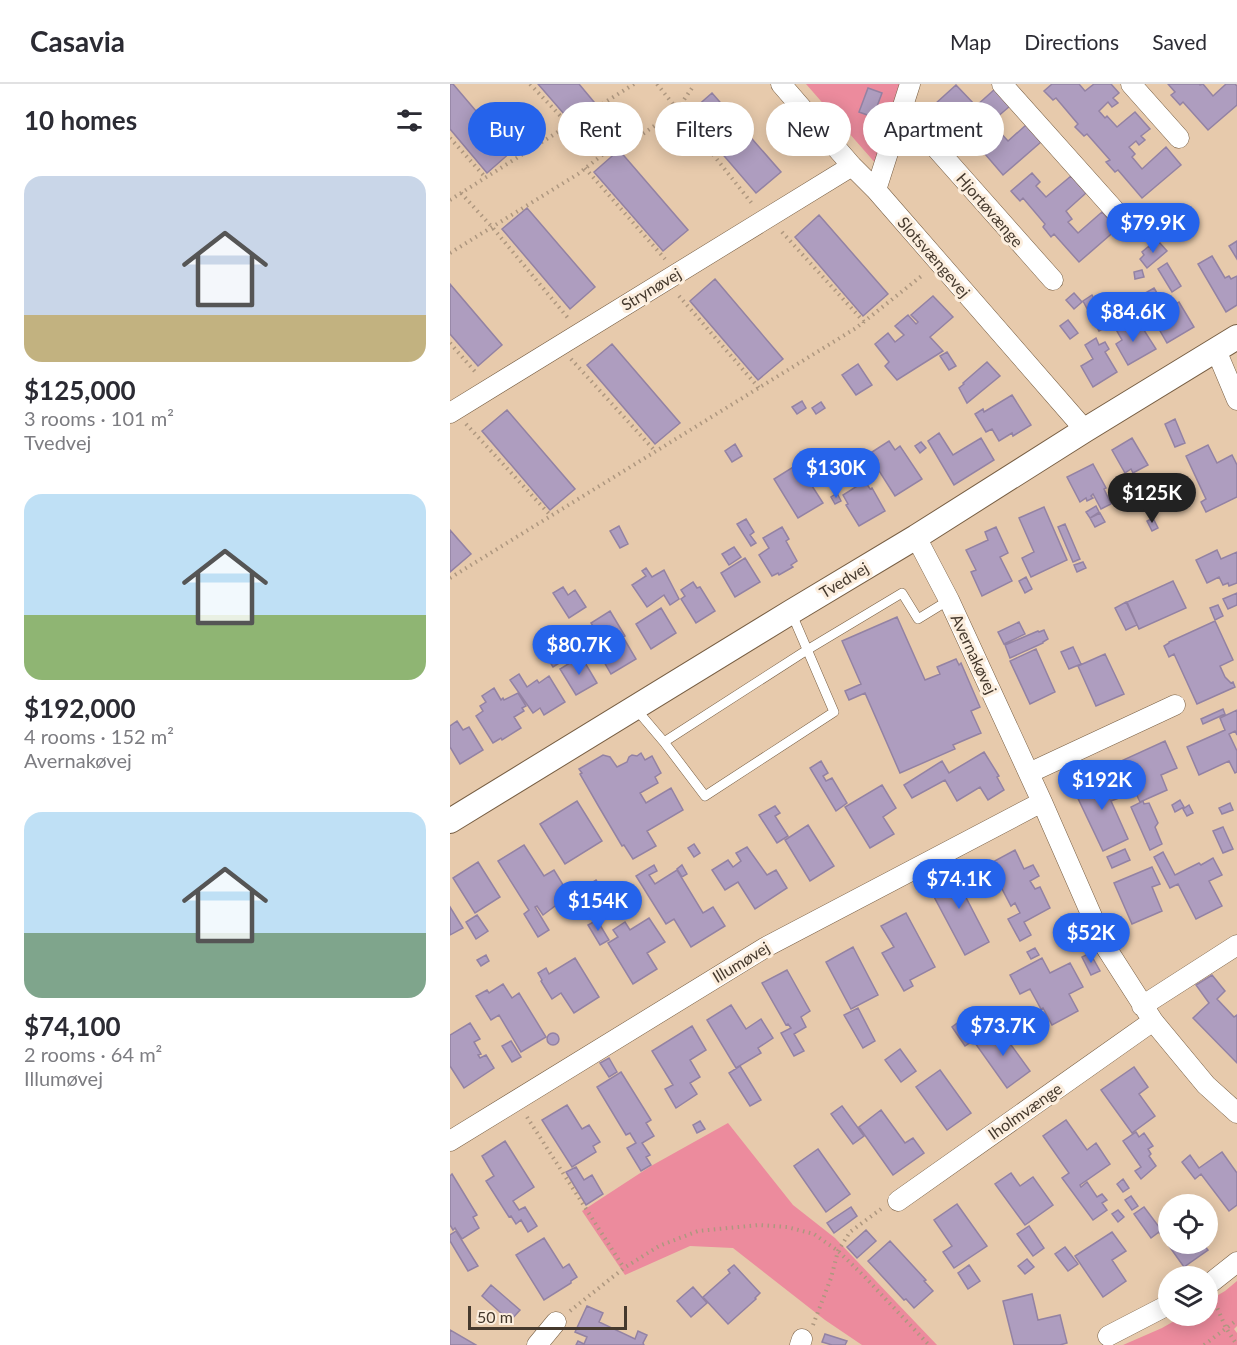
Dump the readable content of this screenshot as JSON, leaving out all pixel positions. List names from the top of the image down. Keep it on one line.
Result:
{"streets":{"street":["Hjortøvænge","Slotsvængevej","Strynøvej","Tvedvej","Avernakøvej","Illumøvej","Iholmvænge"]},"crossings":[["Slotsvængevej","Strynøvej"],["Slotsvængevej","Tvedvej"],["Tvedvej","Avernakøvej"],["Avernakøvej","Illumøvej"],["Avernakøvej","Iholmvænge"]],"scale_bar":"50 m","page":{"header":"Casavia","nav":["Map","Directions","Saved"],"heading":"10 homes","chip":["Buy","Rent","Filters","New","Apartment"],"list":[{"name":"$125,000","note":"3 rooms · 101 m² · Tvedvej"},{"name":"$192,000","note":"4 rooms · 152 m² · Avernakøvej"},{"name":"$74,100","note":"2 rooms · 64 m² · Illumøvej"}],"price":["$79.9K","$84.6K","$130K","$125K","$80.7K","$192K","$74.1K","$154K","$52K","$73.7K"],"scale":"50 m"}}
